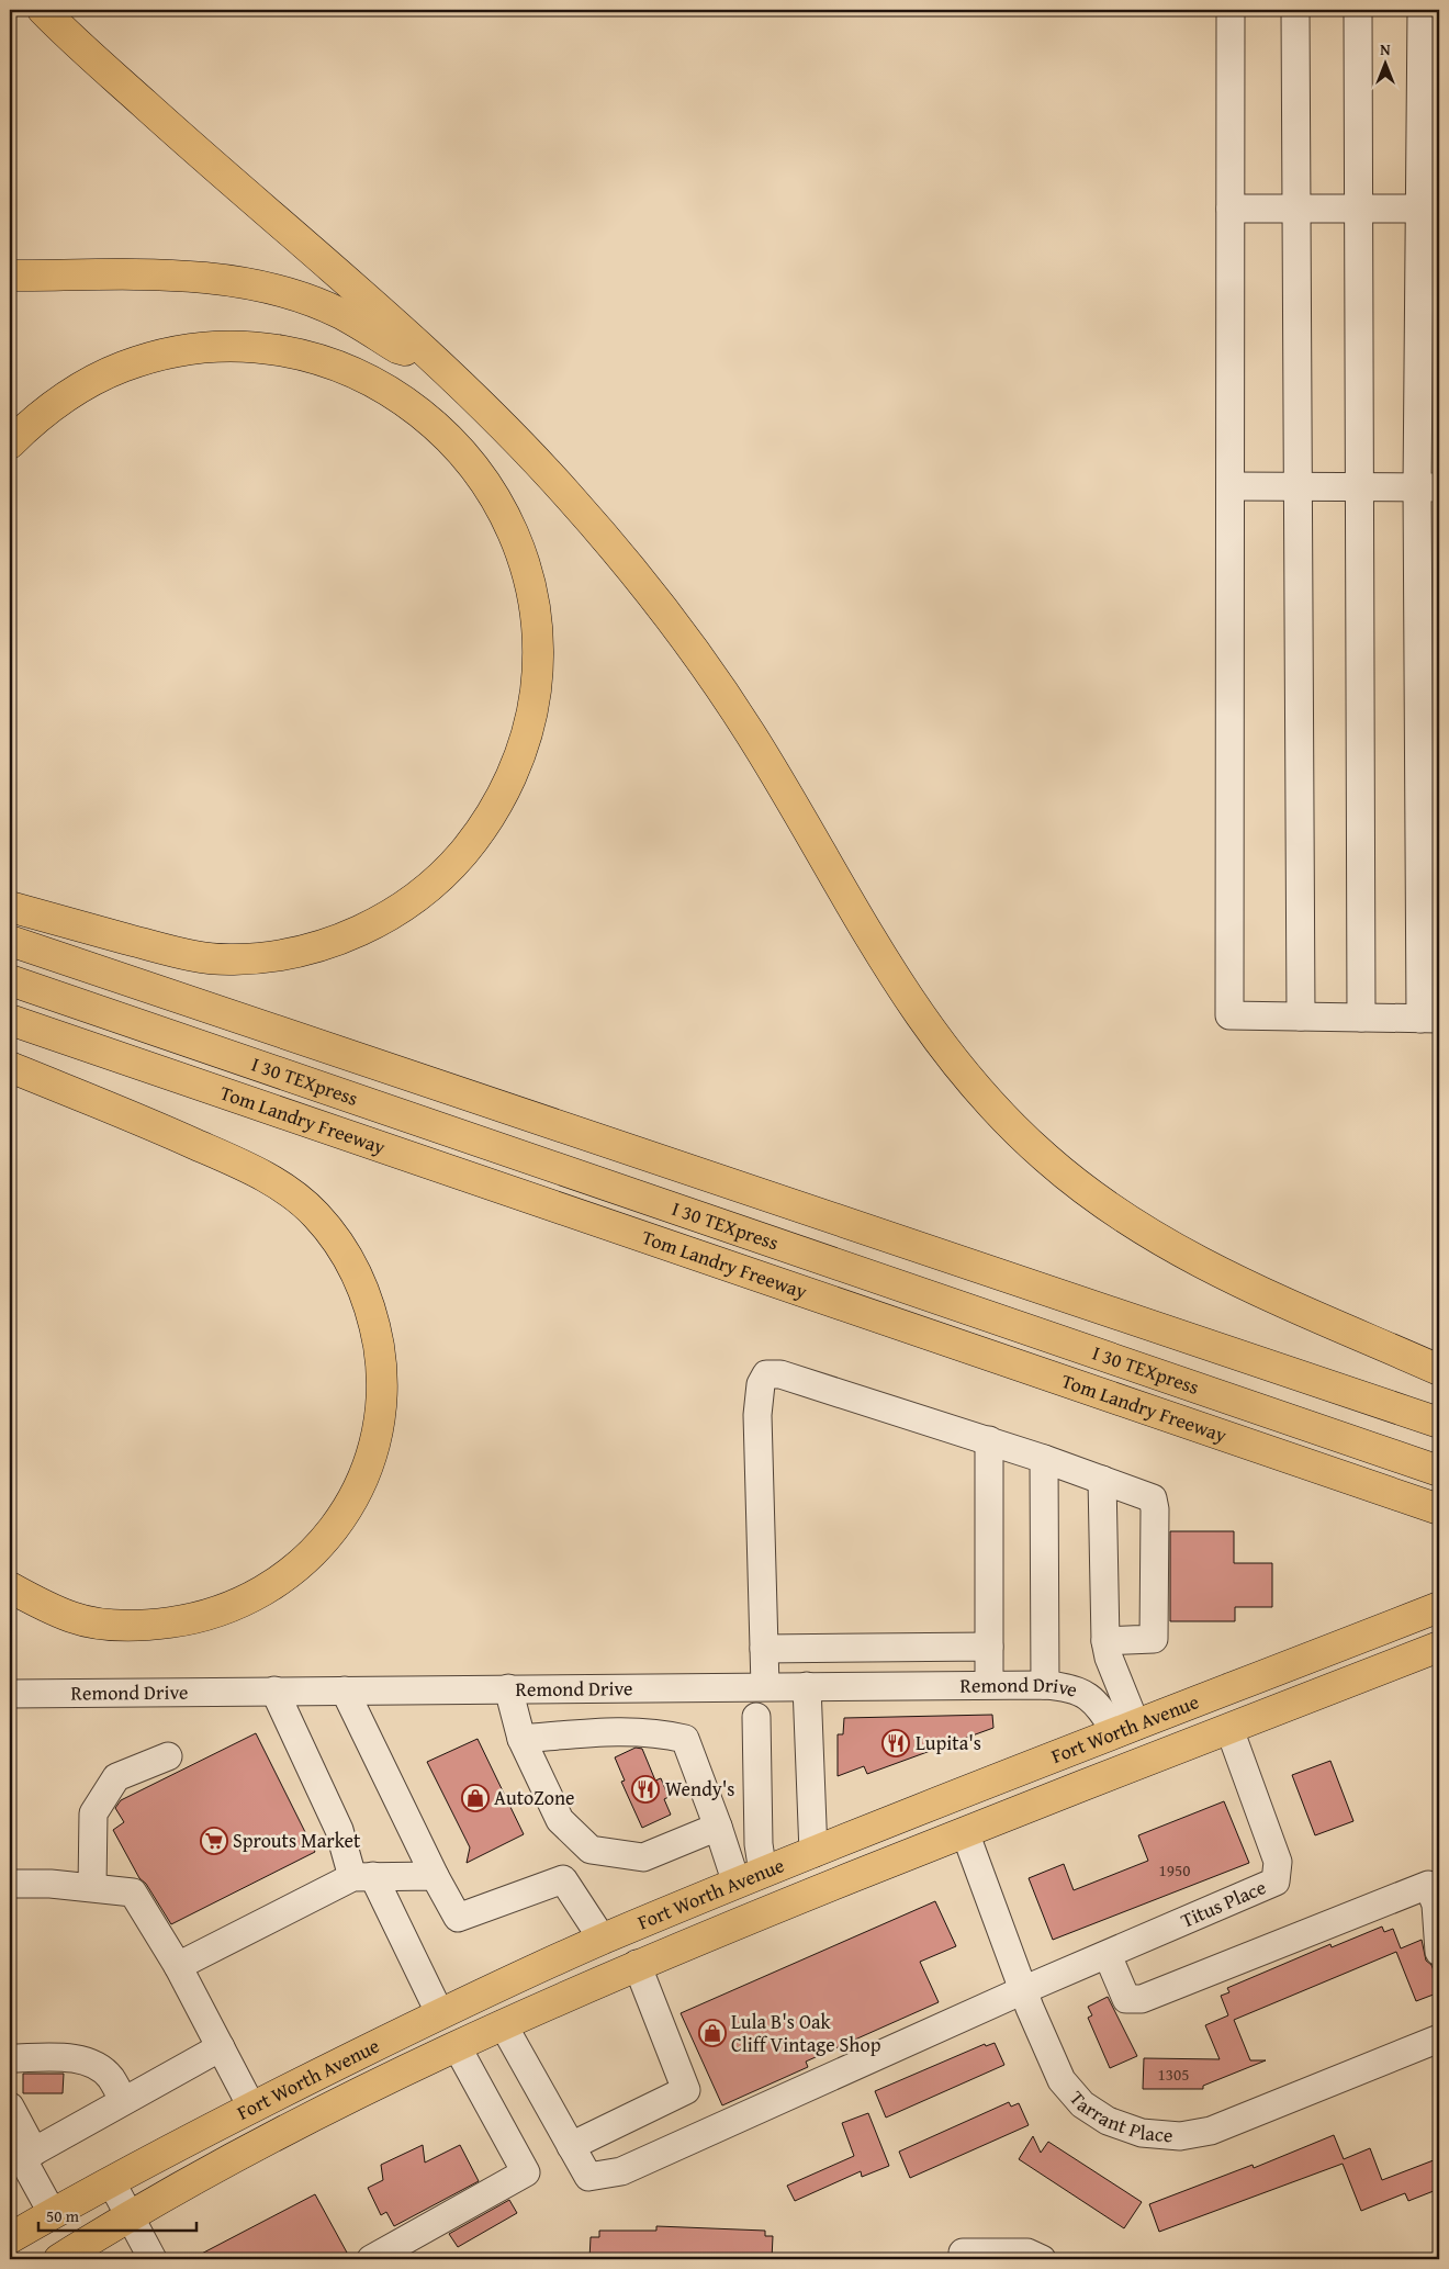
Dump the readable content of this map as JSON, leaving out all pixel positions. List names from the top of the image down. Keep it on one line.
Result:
{"streets":{"main road":["I 30 TEXpress","Tom Landry Freeway","Fort Worth Avenue"],"street":["Remond Drive","Titus Place","Tarrant Place"]},"crossings":[["Remond Drive","Fort Worth Avenue"],["Fort Worth Avenue","Titus Place"],["Fort Worth Avenue","Tarrant Place"],["Titus Place","Tarrant Place"]],"places":{"restaurant":["Lupita's","Wendy's"],"shop":["AutoZone","Lula B's Oak Cliff Vintage Shop"],"supermarket":["Sprouts Market"]},"house_numbers":["1950","1305"],"scale_bar":"50 m","north":"top"}
